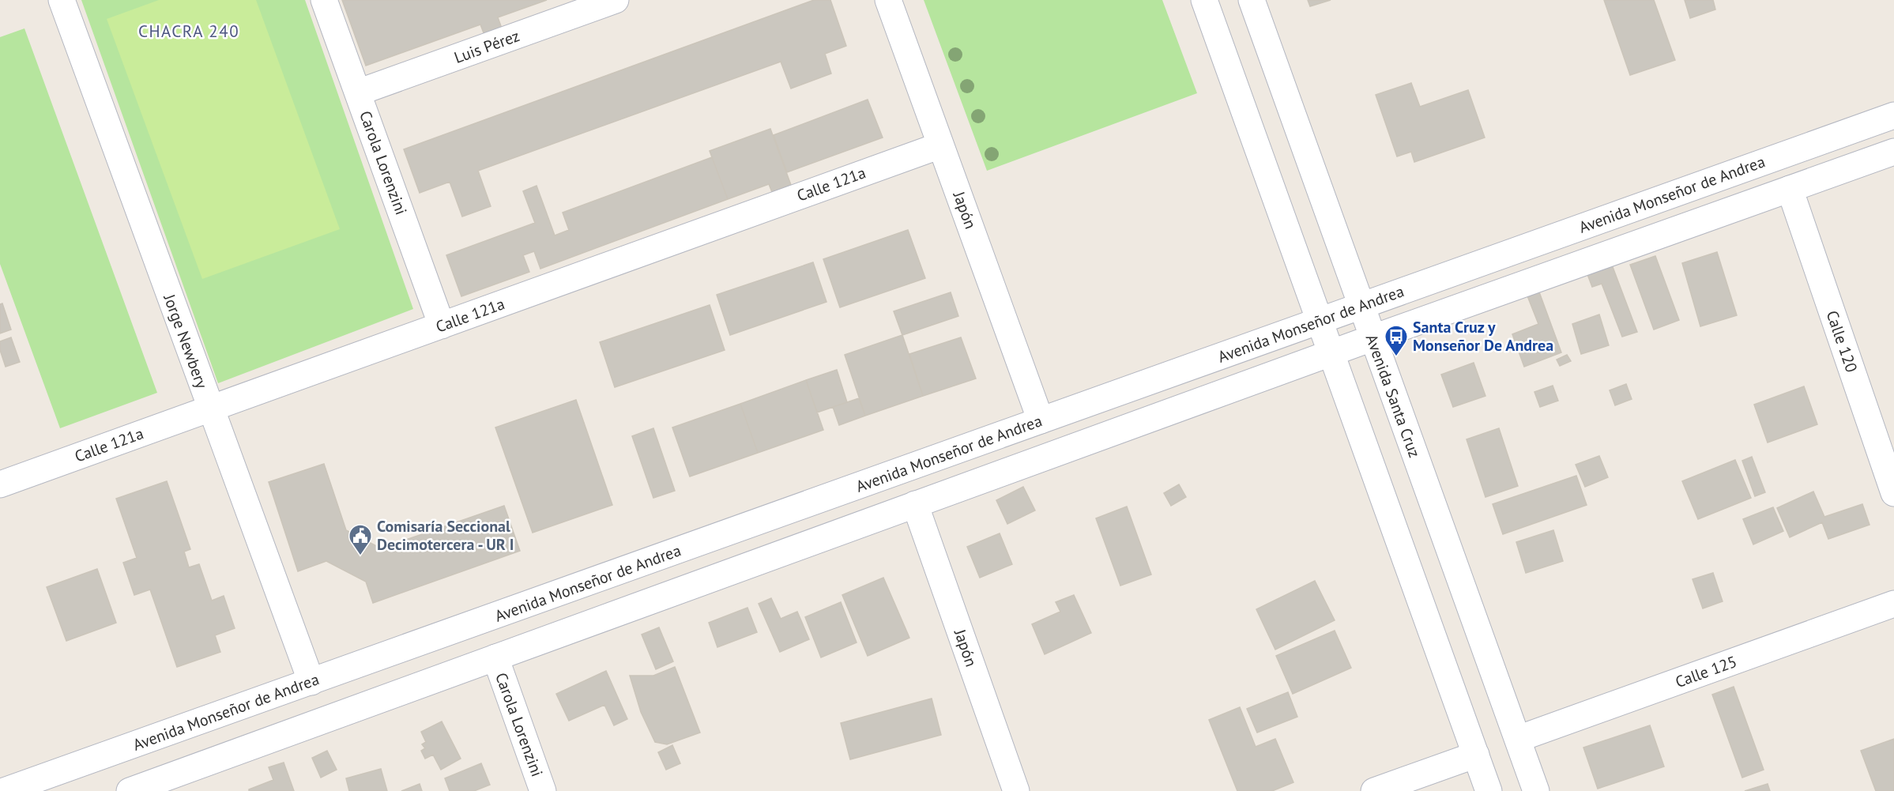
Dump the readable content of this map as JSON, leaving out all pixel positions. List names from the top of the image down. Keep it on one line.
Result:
{"streets":{"main road":["Luis Pérez","Carola Lorenzini","Calle 121a","Avenida Monseñor de Andrea","Japón","Jorge Newbery","Calle 120","Avenida Santa Cruz","Calle 125"]},"crossings":[["Luis Pérez","Carola Lorenzini"],["Carola Lorenzini","Calle 121a"],["Calle 121a","Japón"],["Calle 121a","Jorge Newbery"],["Avenida Monseñor de Andrea","Japón"],["Avenida Monseñor de Andrea","Jorge Newbery"],["Avenida Monseñor de Andrea","Avenida Santa Cruz"],["Avenida Santa Cruz","Calle 125"]],"districts":["CHACRA 240"],"places":{"bus stop":["Santa Cruz y Monseñor De Andrea"],"public building":["Comisaría Seccional Decimotercera - UR I"]}}
